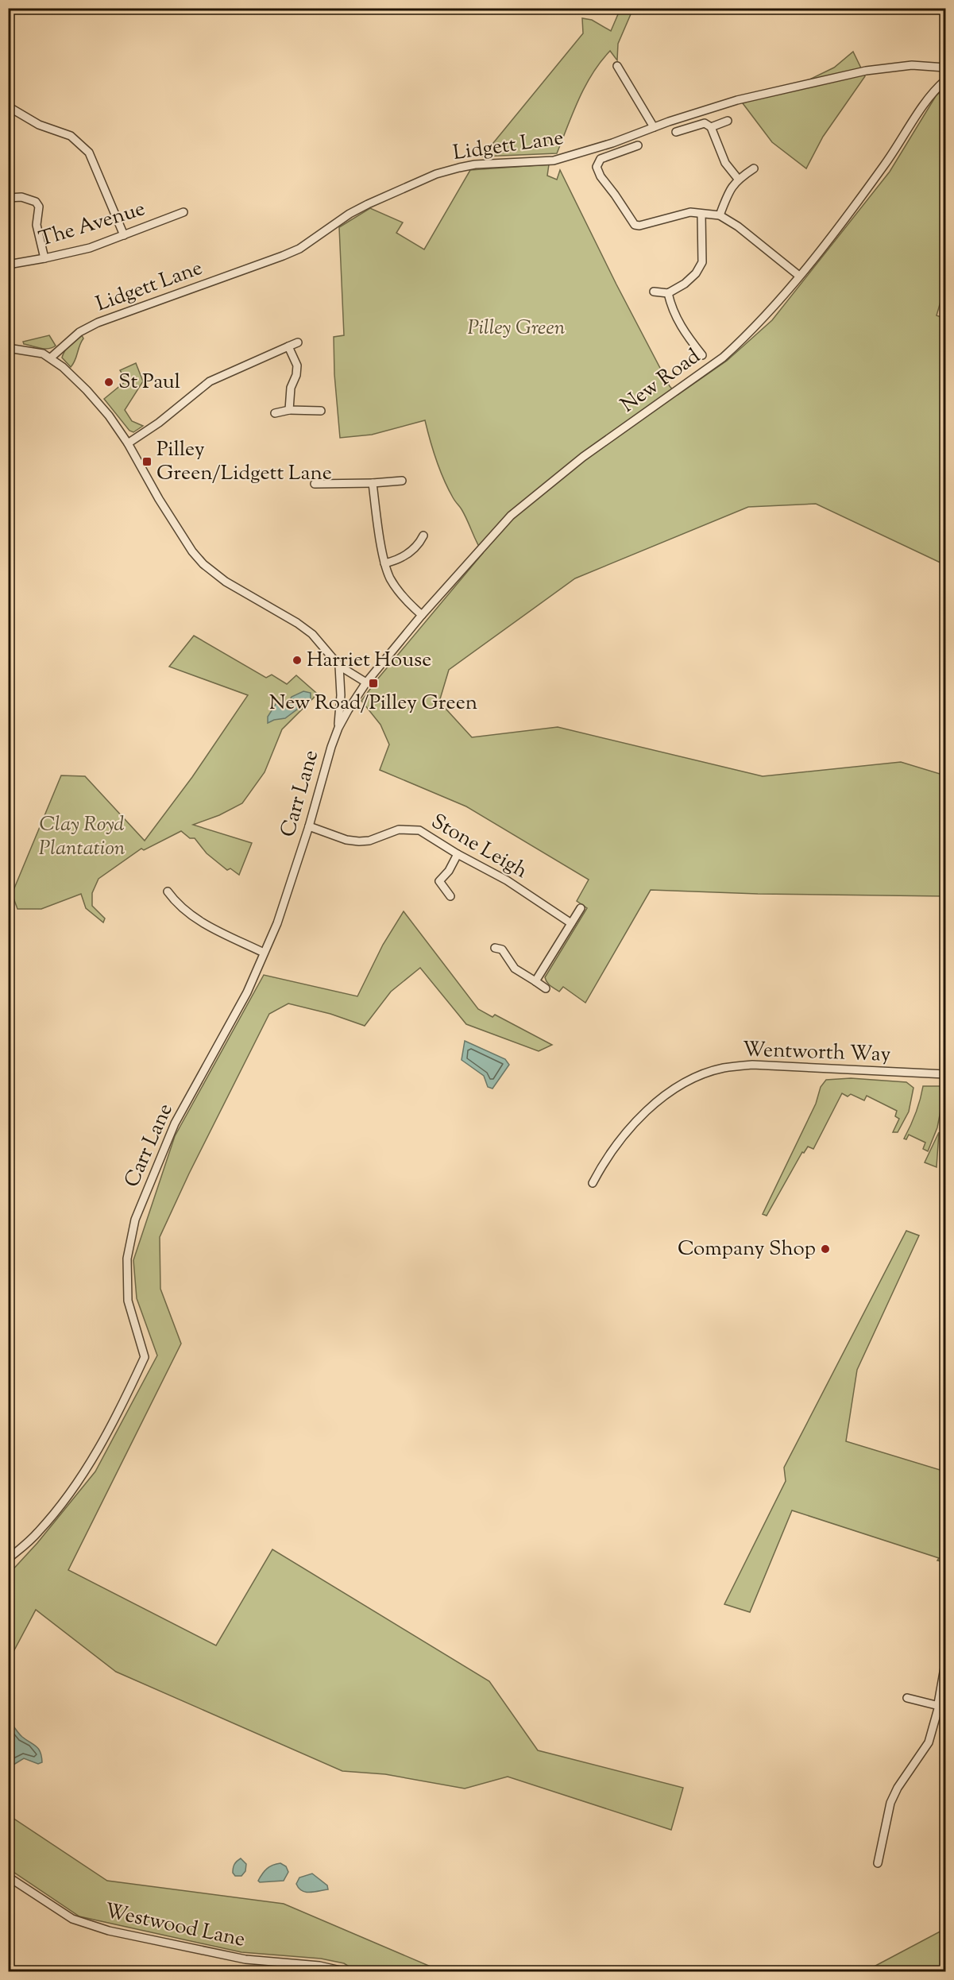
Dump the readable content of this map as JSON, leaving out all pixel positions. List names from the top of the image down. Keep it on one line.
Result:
{"streets":{"street":["Lidgett Lane","The Avenue","New Road","Carr Lane","Stone Leigh","Wentworth Way","Westwood Lane"]},"crossings":[["New Road","Carr Lane"],["Carr Lane","Stone Leigh"]],"parks":["Pilley Green","Clay Royd Plantation"],"places":{"other":["St Paul","Harriet House","Company Shop"],"transit":["Pilley Green/Lidgett Lane","New Road/Pilley Green"]}}
